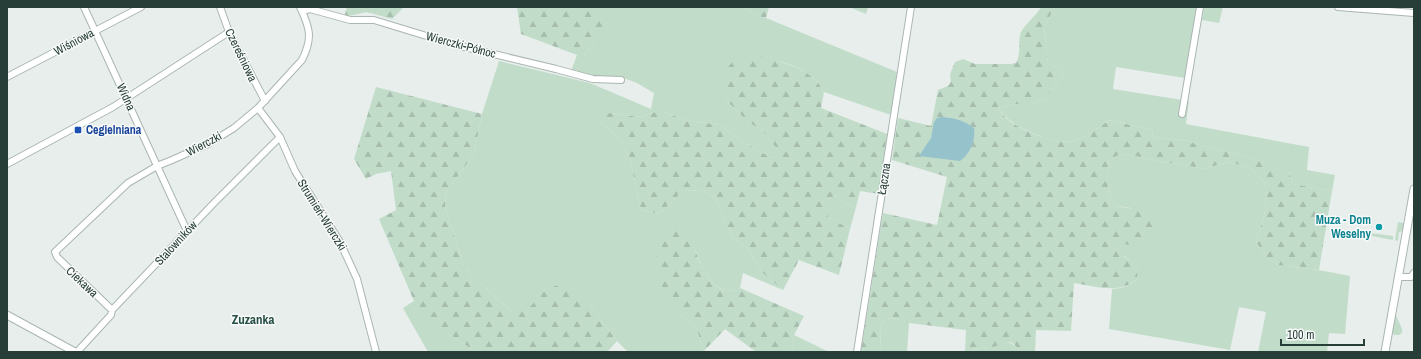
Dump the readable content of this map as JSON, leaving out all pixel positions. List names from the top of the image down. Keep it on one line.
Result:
{"streets":{"street":["Wiśniowa","Wierczki-Północ","Czereśniowa","Widna","Wierczki","Łączna","Strumień-Wierczki","Stalowników","Ciekawa"]},"crossings":[["Wiśniowa","Widna"],["Wierczki-Północ","Wierczki"],["Czereśniowa","Wierczki"],["Widna","Wierczki"],["Widna","Stalowników"],["Wierczki","Strumień-Wierczki"],["Wierczki","Ciekawa"],["Strumień-Wierczki","Stalowników"],["Stalowników","Ciekawa"]],"districts":["Zuzanka"],"places":{"transit":["Cegielniana"],"other":["Muza - Dom Weselny"]},"scale_bar":"100 m"}
